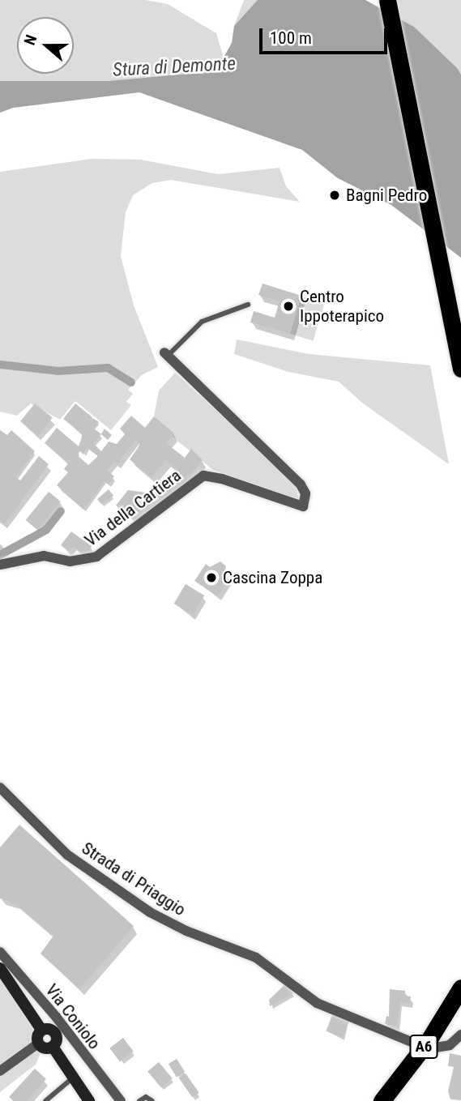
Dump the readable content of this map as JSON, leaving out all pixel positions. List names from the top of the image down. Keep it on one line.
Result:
{"streets":{"highway":["A6"],"street":["Via della Cartiera","Strada di Priaggio","Via Coniolo"]},"water":["Stura di Demonte"],"places":["Bagni Pedro","Centro Ippoterapico","Cascina Zoppa"],"scale_bar":"100 m","north":"left"}
